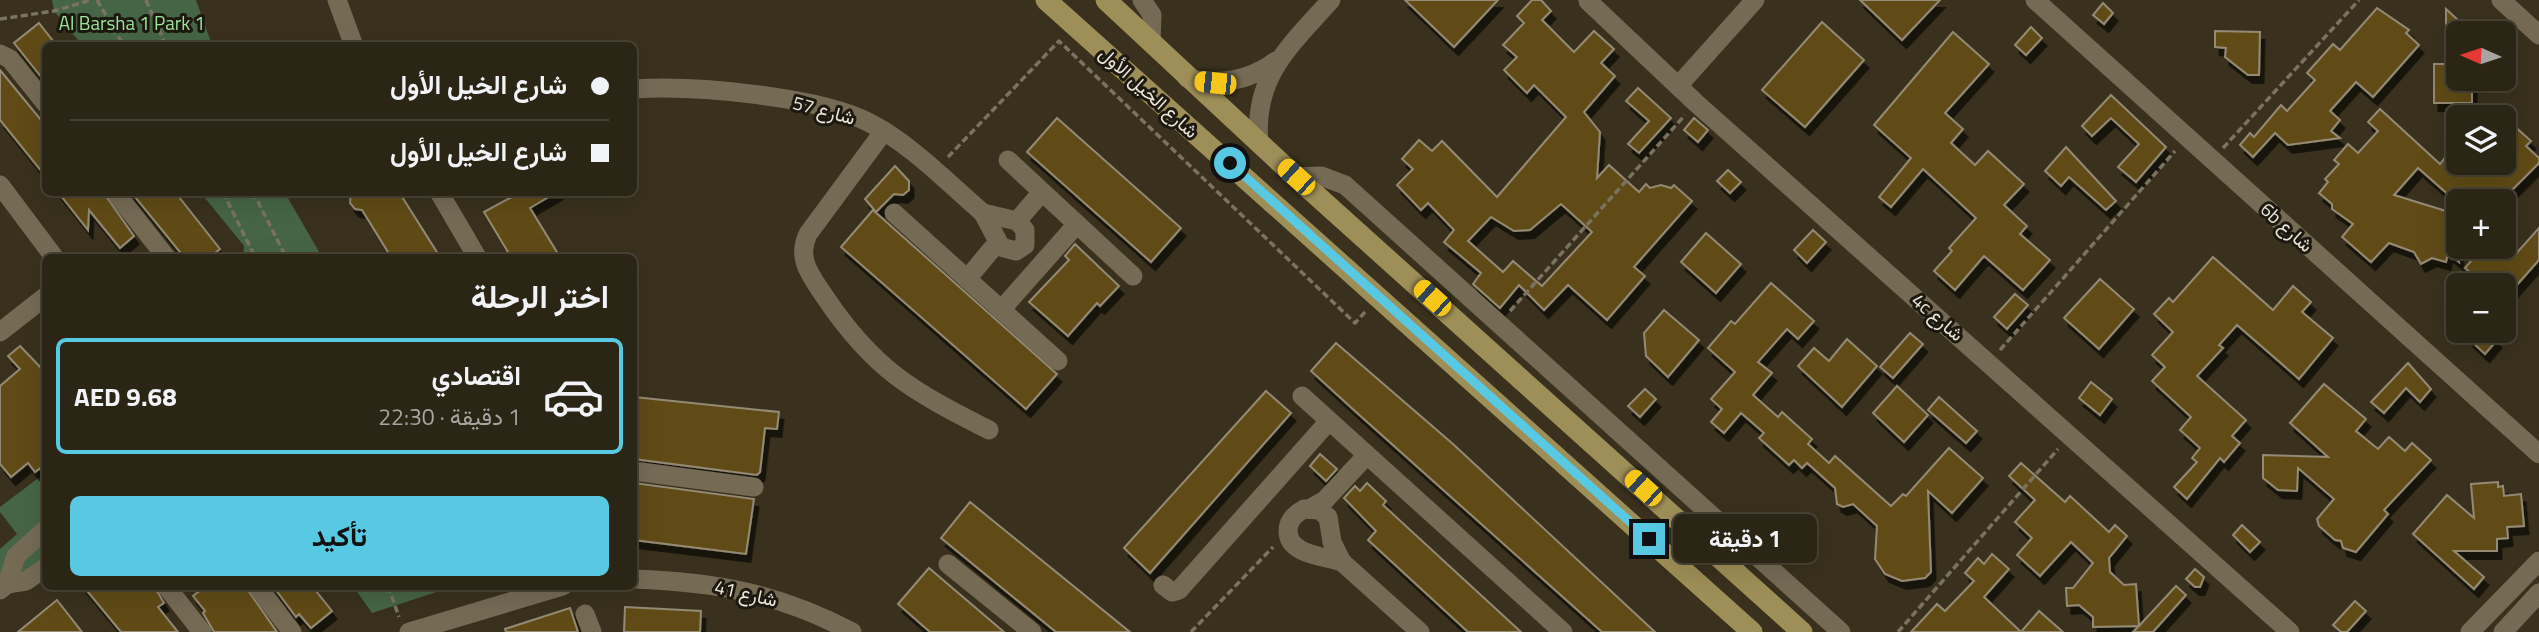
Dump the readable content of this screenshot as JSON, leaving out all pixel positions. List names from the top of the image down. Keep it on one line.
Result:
{"streets":{"main road":["شارع الخيل الأول"],"street":["شارع 57","6b شارع","4c شارع","شارع 41"]},"parks":["Al Barsha 1 Park 1"],"north":"left","page":{"map_buttons":["+","−"],"banner":["شارع الخيل الأول","شارع الخيل الأول"],"heading":"اختر الرحلة","list":[{"name":"اقتصادي","note":"1 دقيقة · 22:30","value":"AED 9.68"}],"buttons":"تأكيد","bubble":"1 دقيقة"}}
